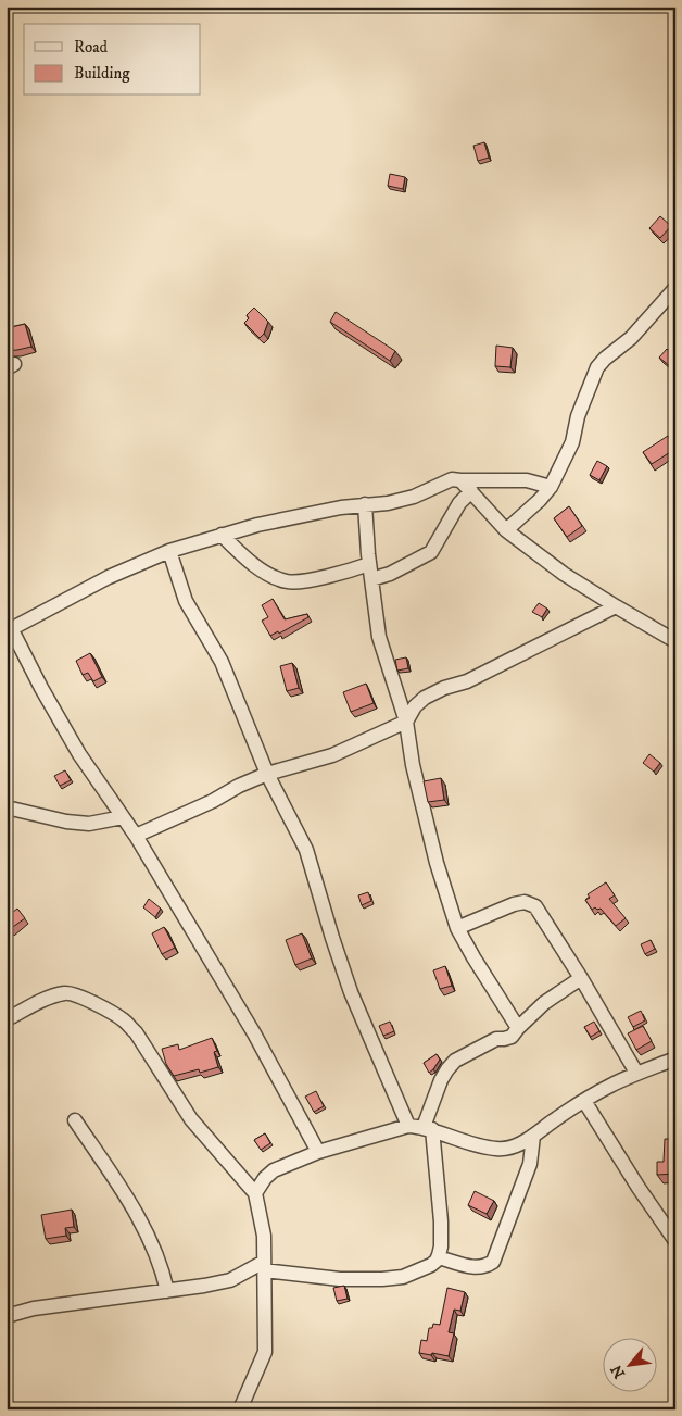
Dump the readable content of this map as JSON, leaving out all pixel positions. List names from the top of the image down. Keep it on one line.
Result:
{"legend":["Road","Building"],"north":"bottom left"}
